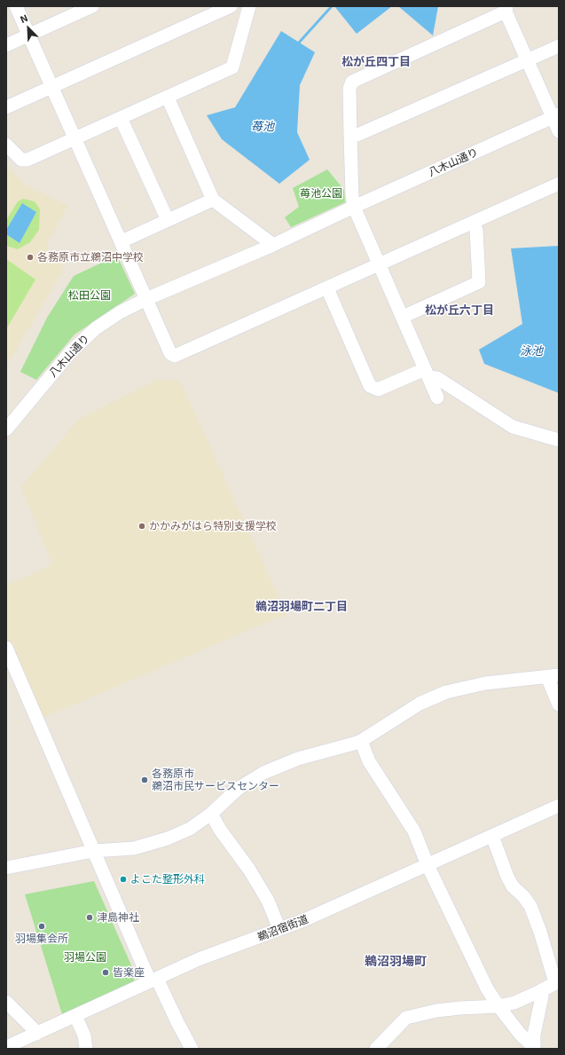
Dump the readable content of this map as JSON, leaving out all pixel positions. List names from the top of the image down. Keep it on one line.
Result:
{"streets":{"street":["八木山通り","鵜沼宿街道"]},"districts":["松が丘四丁目","松が丘六丁目","鵜沼羽場町二丁目","鵜沼羽場町"],"water":["苺池","泳池"],"parks":["苺池公園","松田公園","羽場公園"],"places":["各務原市立鵜沼中学校","かかみがはら特別支援学校","各務原市 鵜沼市民サービスセンター","よこた整形外科","津島神社","羽場集会所","皆楽座"],"north":"top left"}
